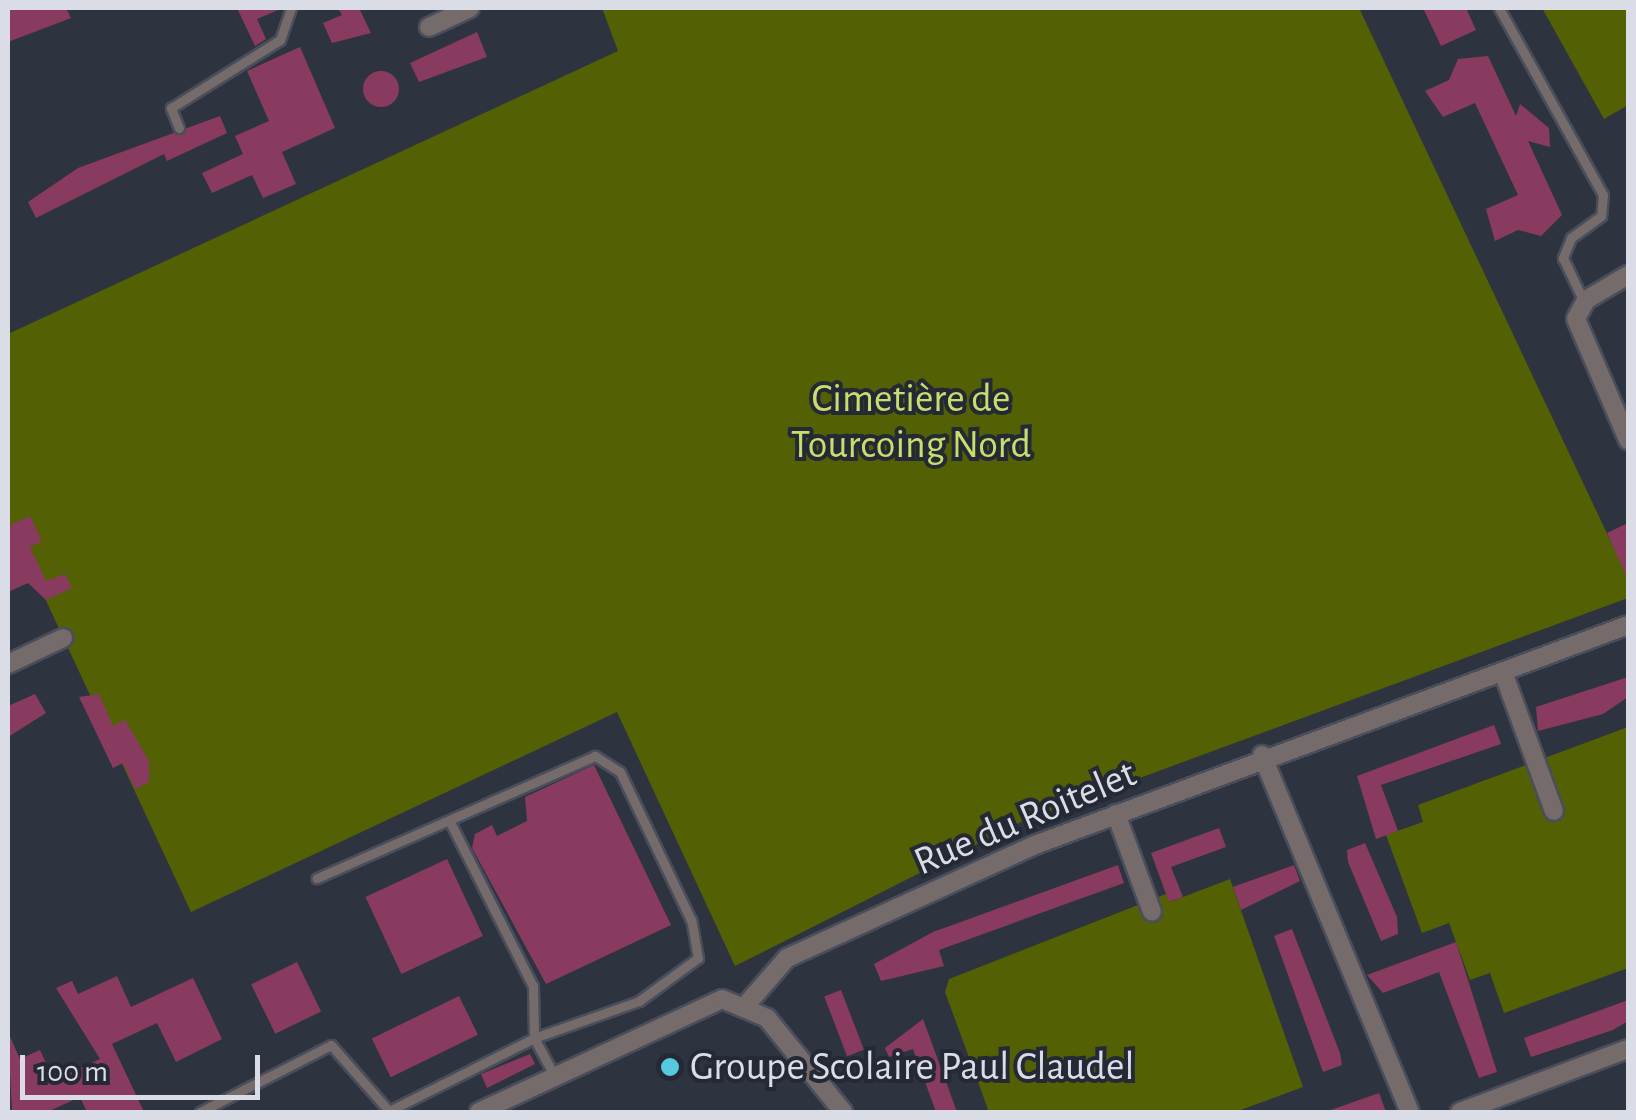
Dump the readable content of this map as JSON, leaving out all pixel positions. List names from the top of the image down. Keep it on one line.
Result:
{"streets":{"street":["Rue du Roitelet"]},"parks":["Cimetière de Tourcoing Nord"],"places":["Groupe Scolaire Paul Claudel"],"scale_bar":"100 m"}
